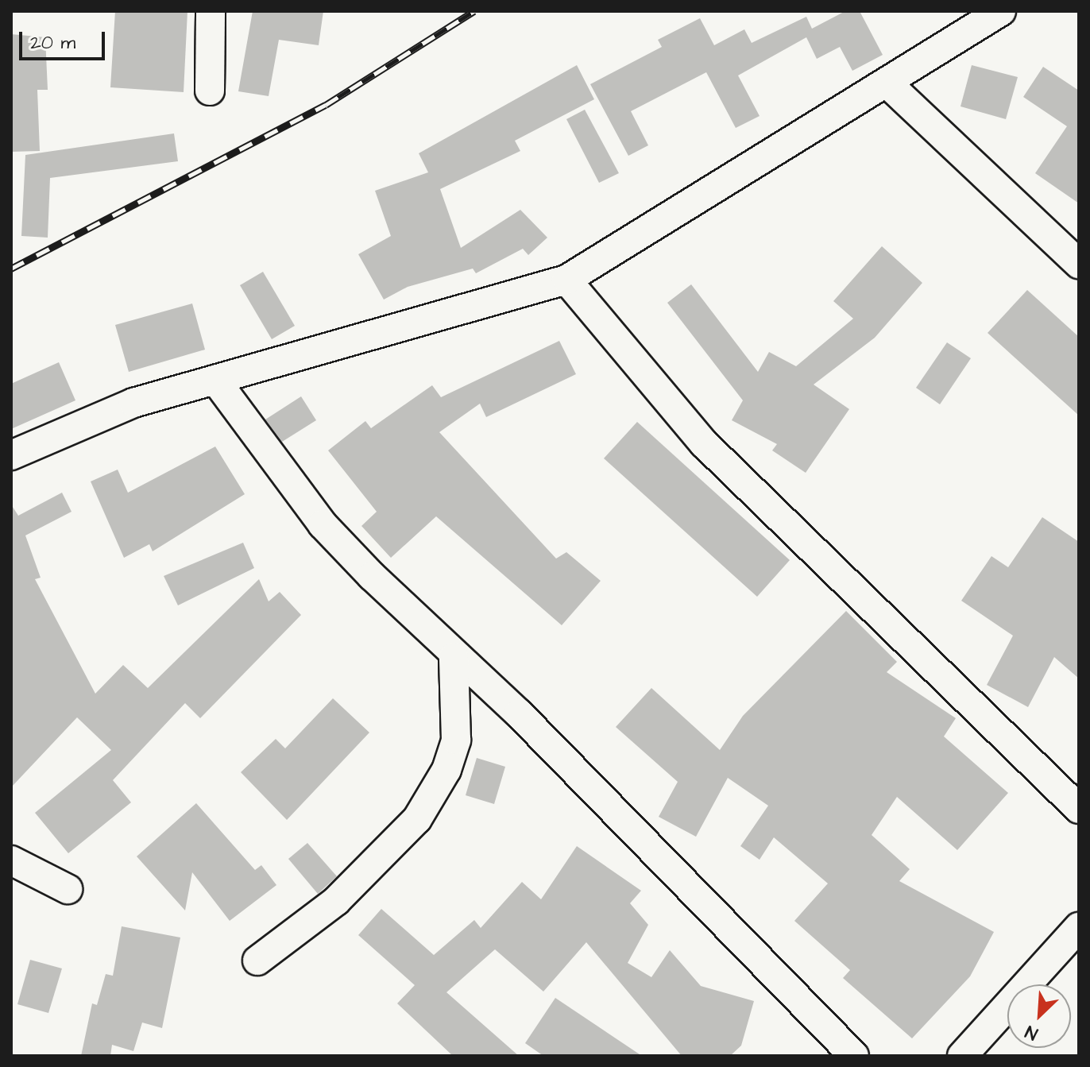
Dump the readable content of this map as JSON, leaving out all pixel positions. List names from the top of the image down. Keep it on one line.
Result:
{"scale_bar":"20 m","north":"bottom left"}
